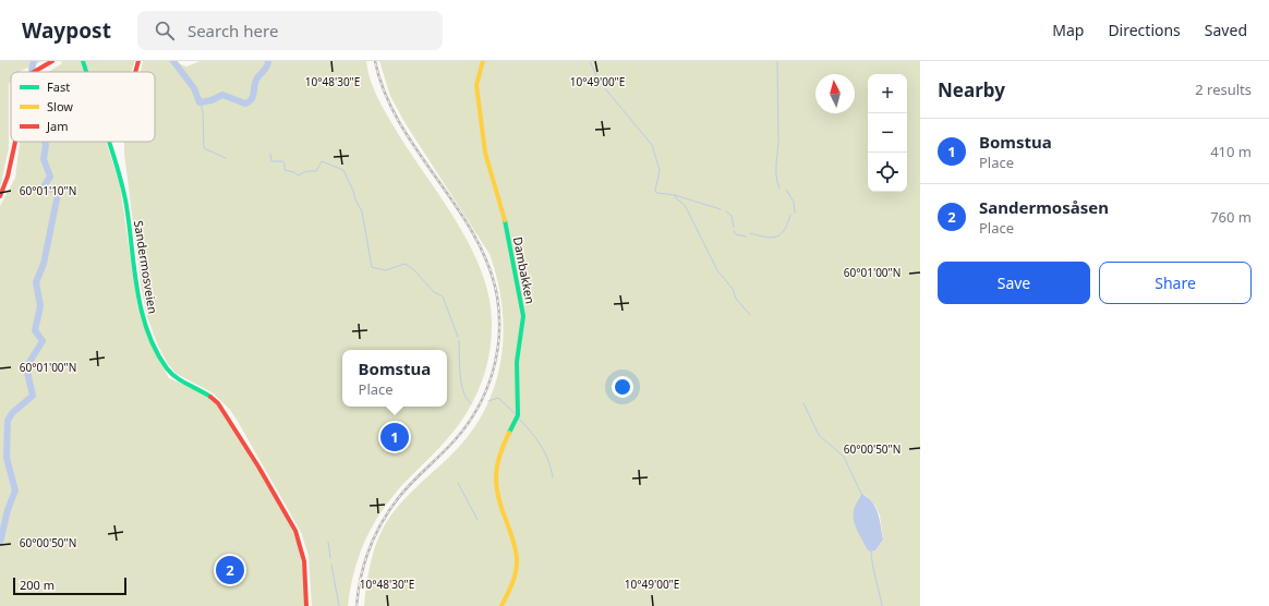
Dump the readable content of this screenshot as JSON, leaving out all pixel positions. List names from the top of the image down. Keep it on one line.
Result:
{"streets":{"street":["Sandermosveien","Dambakken"]},"legend":["Fast","Slow","Jam"],"scale_bar":"200 m","north":"top","page":{"header":"Waypost","search":"Search here","nav":["Map","Directions","Saved"],"heading":["Nearby","2 results"],"map_buttons":["+","−"],"list":[{"mark":"1","name":"Bomstua","note":"Place","value":"410 m"},{"mark":"2","name":"Sandermosåsen","note":"Place","value":"760 m"}],"buttons":["Save","Share"],"popup":["Bomstua","Place"],"pins":["1","2"],"scale":"200 m"},"coordinates":["10°48'30\"E","10°49'00\"E","60°01'10\"N","60°01'00\"N","60°00'50\"N"]}
